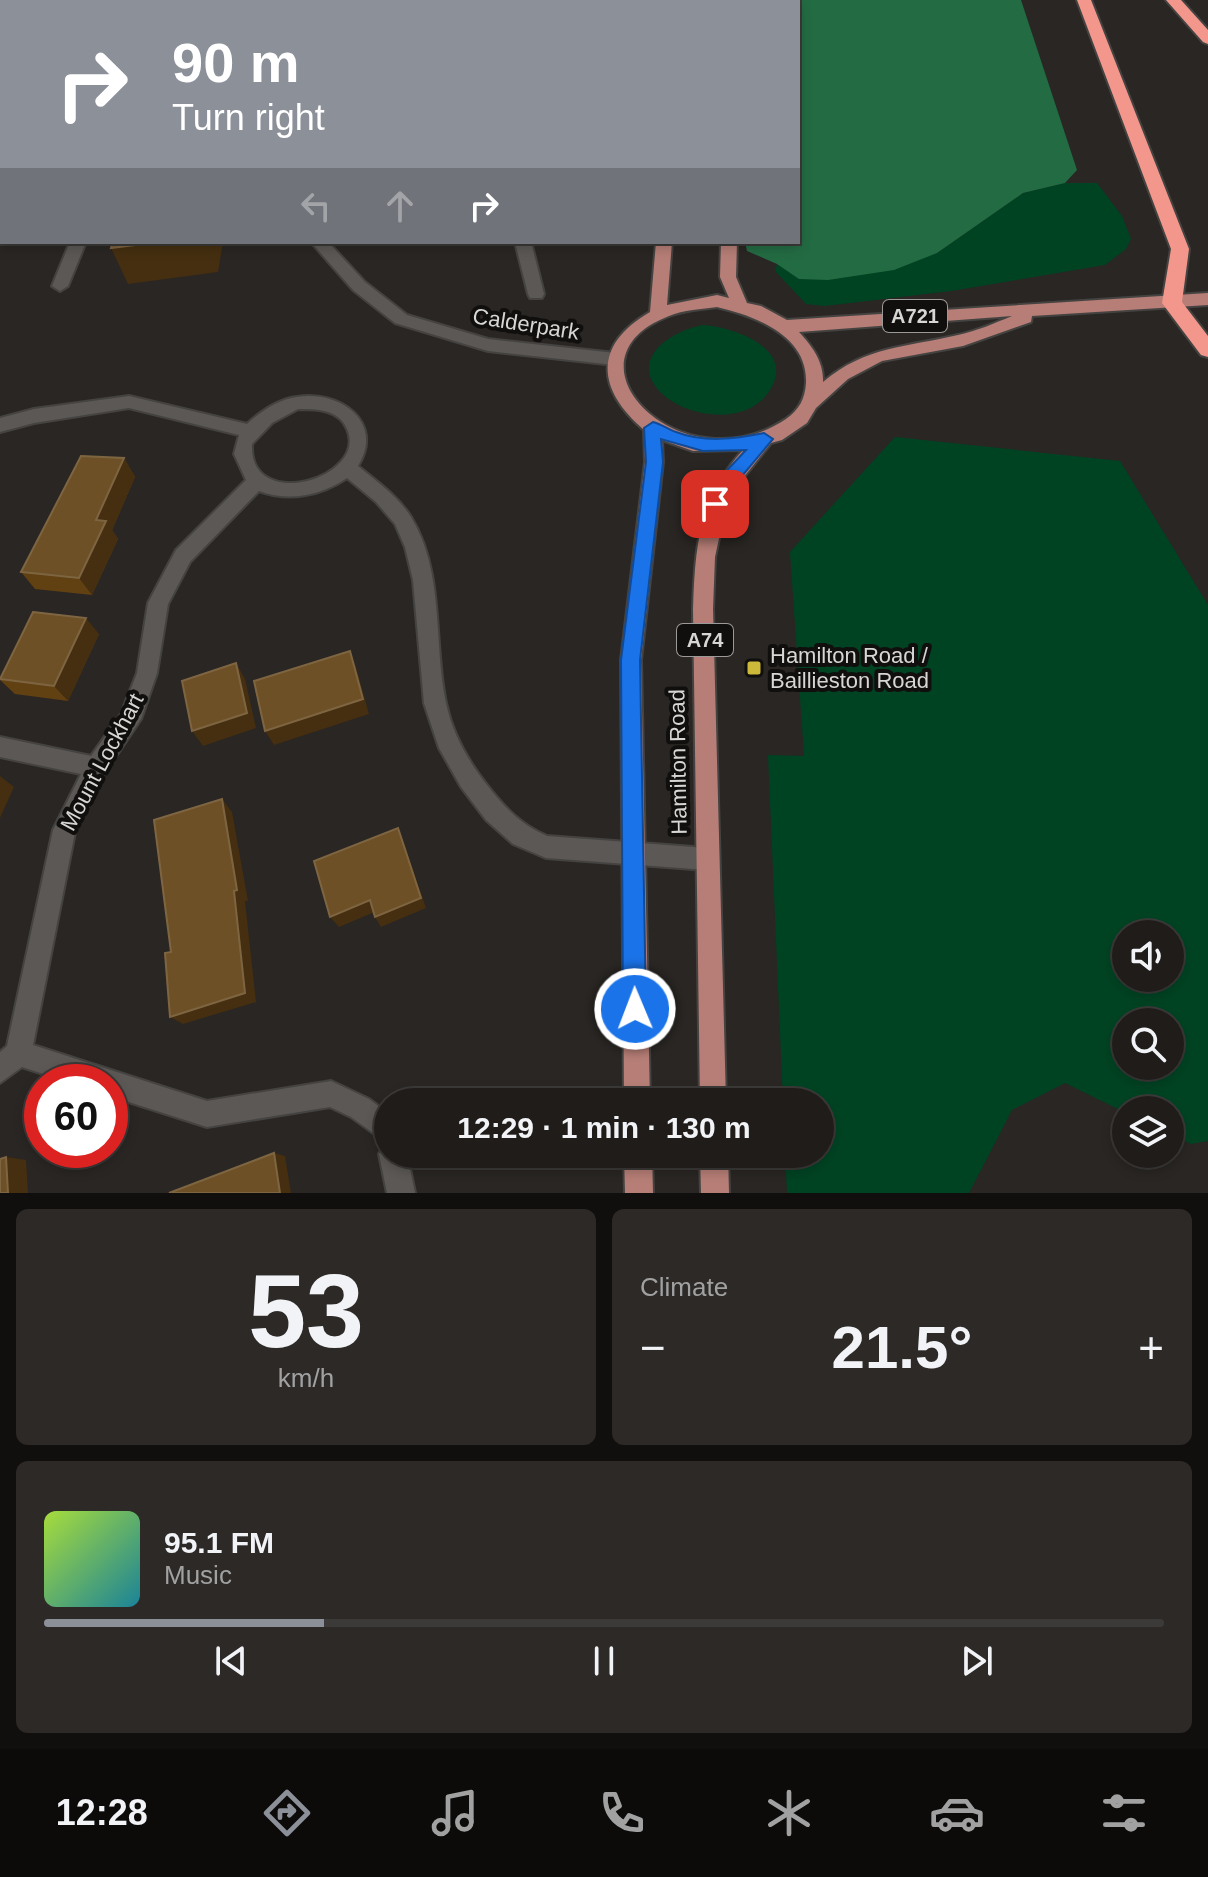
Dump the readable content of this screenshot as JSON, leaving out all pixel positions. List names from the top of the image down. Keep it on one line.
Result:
{"streets":{"main road":["A721","A74","Hamilton Road"],"street":["Calderpark","Mount Lockhart"]},"crossings":[["A721","Calderpark"],["A721","Hamilton Road"],["Calderpark","Hamilton Road"]],"places":{"transit":["Hamilton Road / Baillieston Road"]},"page":{"turn":["90 m","Turn right"],"limit":"60","trip":"12:29 · 1 min · 130 m","tile":[["53","km/h"],"Climate"],"heat":["−","21.5°","+"],"song":["95.1 FM","Music"],"tabs":"12:28"}}
